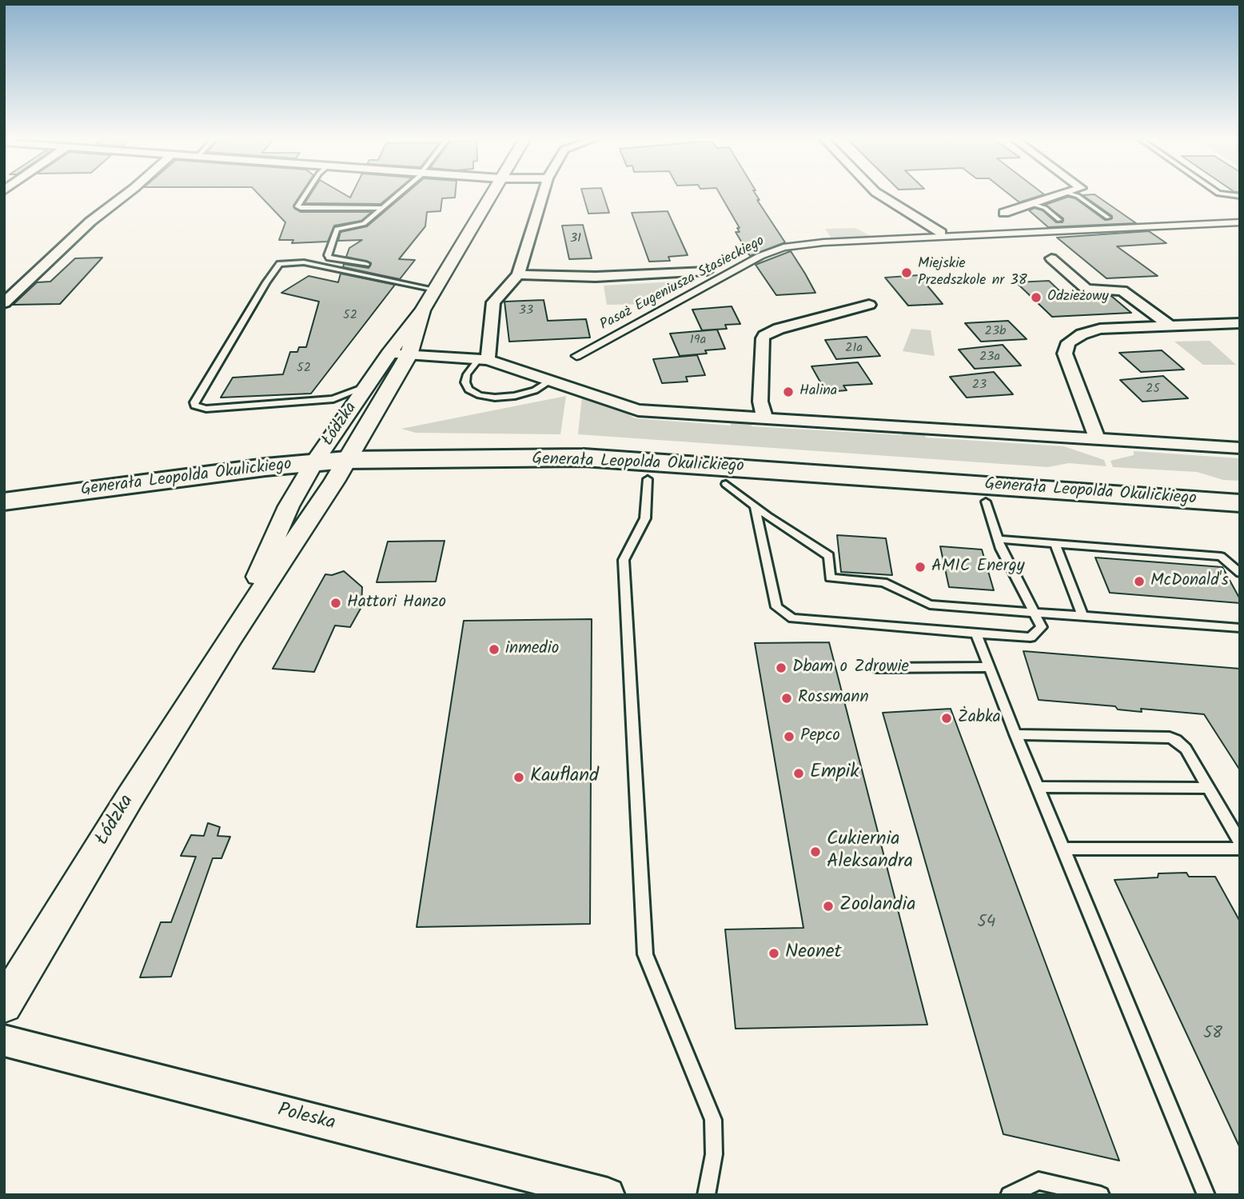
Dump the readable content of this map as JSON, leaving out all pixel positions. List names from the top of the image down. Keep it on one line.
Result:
{"streets":{"main road":["Generała Leopolda Okulickiego"],"street":["Pasaż Eugeniusza Stasieckiego","Łódzka","Poleska"]},"crossings":[["Łódzka","Generała Leopolda Okulickiego"]],"places":["Miejskie Przedszkole nr 38","Odzieżowy","Halina","AMIC Energy","McDonald's","Hattori Hanzo","inmedio","Dbam o Zdrowie","Rossmann","Żabka","Pepco","Empik","Kaufland","Cukiernia Aleksandra","Zoolandia","Neonet"],"house_numbers":["31","33","52","23b","19a","21a","23a","52","23","25","54","58"]}
